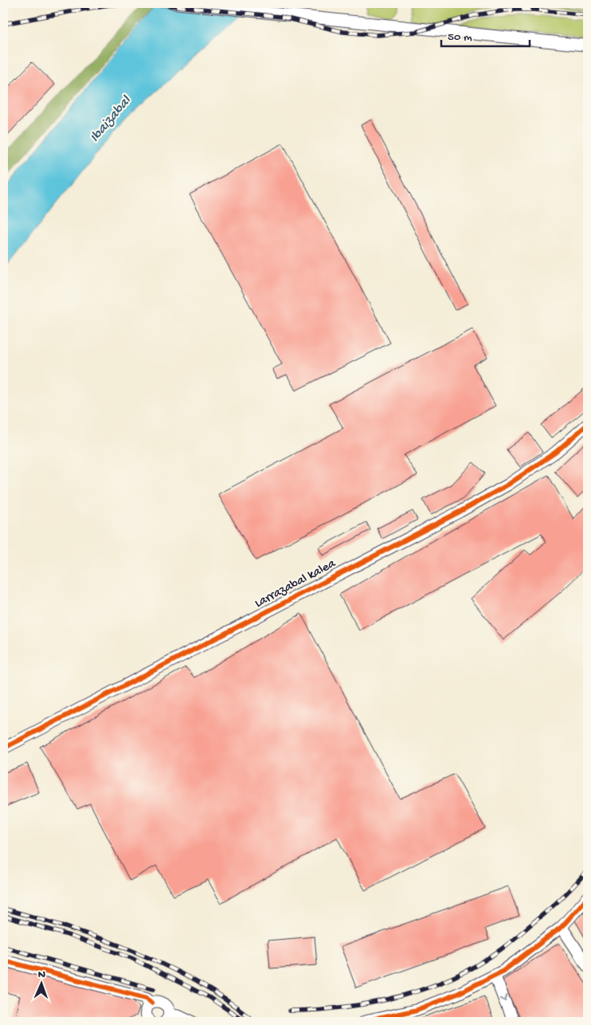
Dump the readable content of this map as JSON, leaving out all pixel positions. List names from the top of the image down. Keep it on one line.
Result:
{"streets":{"street":["Larrazabal kalea"]},"water":["Ibaizabal"],"scale_bar":"50 m","north":"top"}
